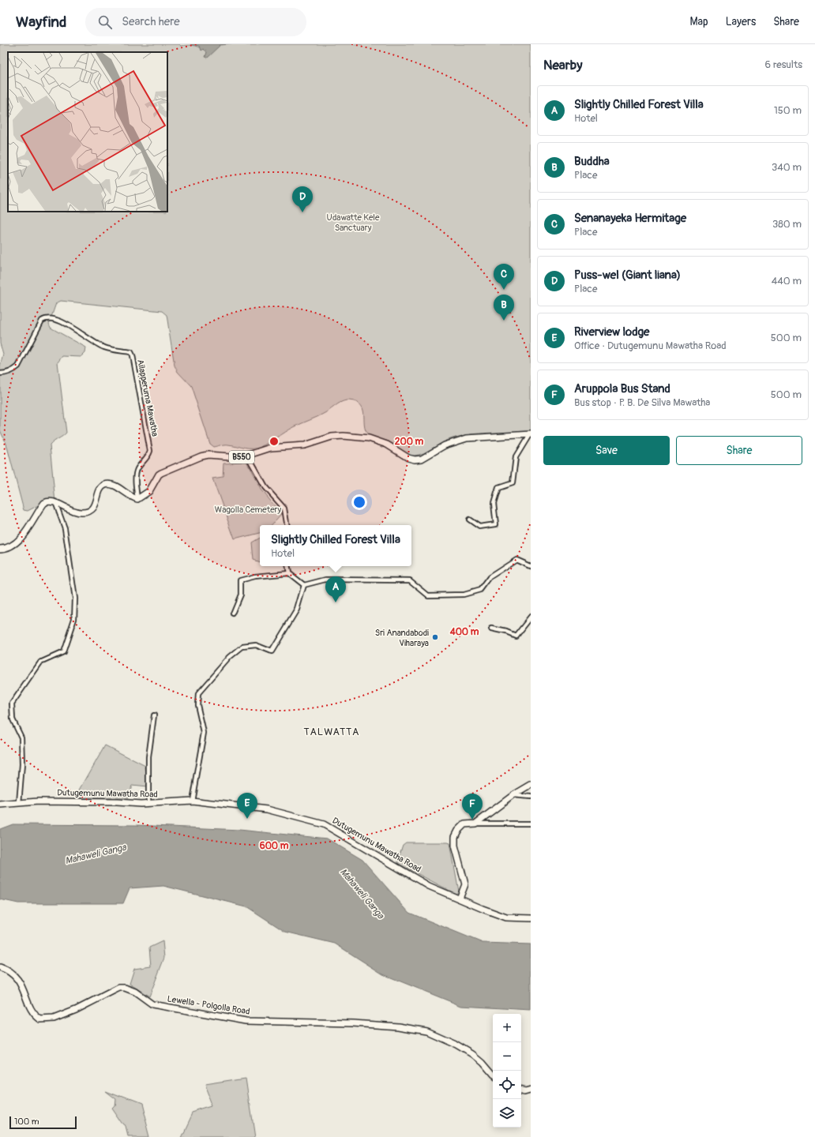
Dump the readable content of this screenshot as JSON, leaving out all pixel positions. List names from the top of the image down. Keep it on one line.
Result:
{"streets":{"street":["Ailapperuma Mawatha","B550","Dutugemunu Mawatha Road","Lewella - Polgolla Road"]},"crossings":[["Ailapperuma Mawatha","B550"]],"districts":["TALWATTA"],"water":["Mahaweli Ganga"],"parks":["Udawatte Kele Sanctuary","Wagolla Cemetery"],"places":["Sri Anandabodi Viharaya"],"scale_bar":"100 m","page":{"header":"Wayfind","search":"Search here","nav":["Map","Layers","Share"],"heading":["Nearby","6 results"],"list":[{"mark":"A","name":"Slightly Chilled Forest Villa","note":"Hotel","value":"150 m"},{"mark":"B","name":"Buddha","note":"Place","value":"340 m"},{"mark":"C","name":"Senanayeka Hermitage","note":"Place","value":"380 m"},{"mark":"D","name":"Puss-wel (Giant liana)","note":"Place","value":"440 m"},{"mark":"E","name":"Riverview lodge","note":"Office · Dutugemunu Mawatha Road","value":"500 m"},{"mark":"F","name":"Aruppola Bus Stand","note":"Bus stop · P. B. De Silva Mawatha","value":"500 m"}],"pins":["D","C","B","A","E","F"],"buttons":["Save","Share"],"popup":["Slightly Chilled Forest Villa","Hotel"],"map_buttons":["+","−"],"scale":"100 m"},"rings":["200 m","400 m","600 m"]}
